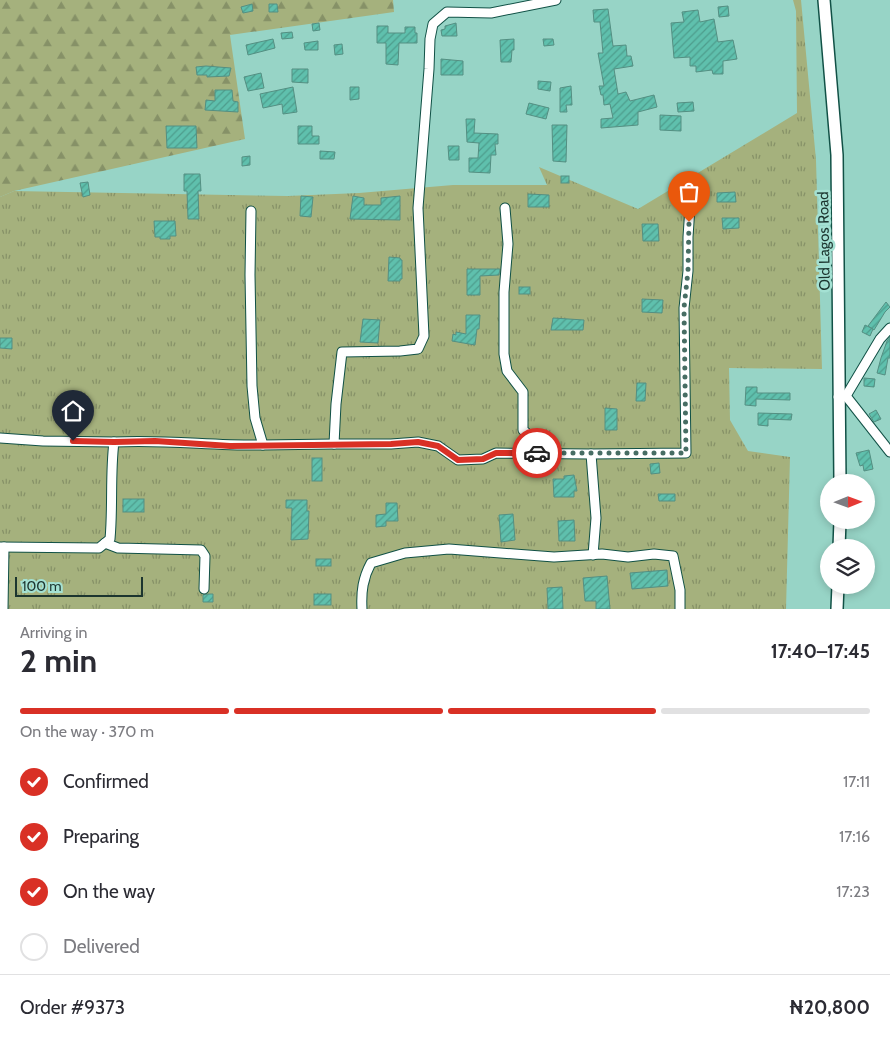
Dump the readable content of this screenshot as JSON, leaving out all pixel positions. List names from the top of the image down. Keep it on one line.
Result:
{"streets":{"main road":["Old Lagos Road"]},"scale_bar":"100 m","north":"right","page":{"scale":"100 m","heading":["2 min","Arriving in","17:40–17:45"],"panel":["Order #9373","₦20,800"],"bar":"On the way · 370 m","list":[["Confirmed","17:11"],["Preparing","17:16"],["On the way","17:23"],"Delivered"]}}
